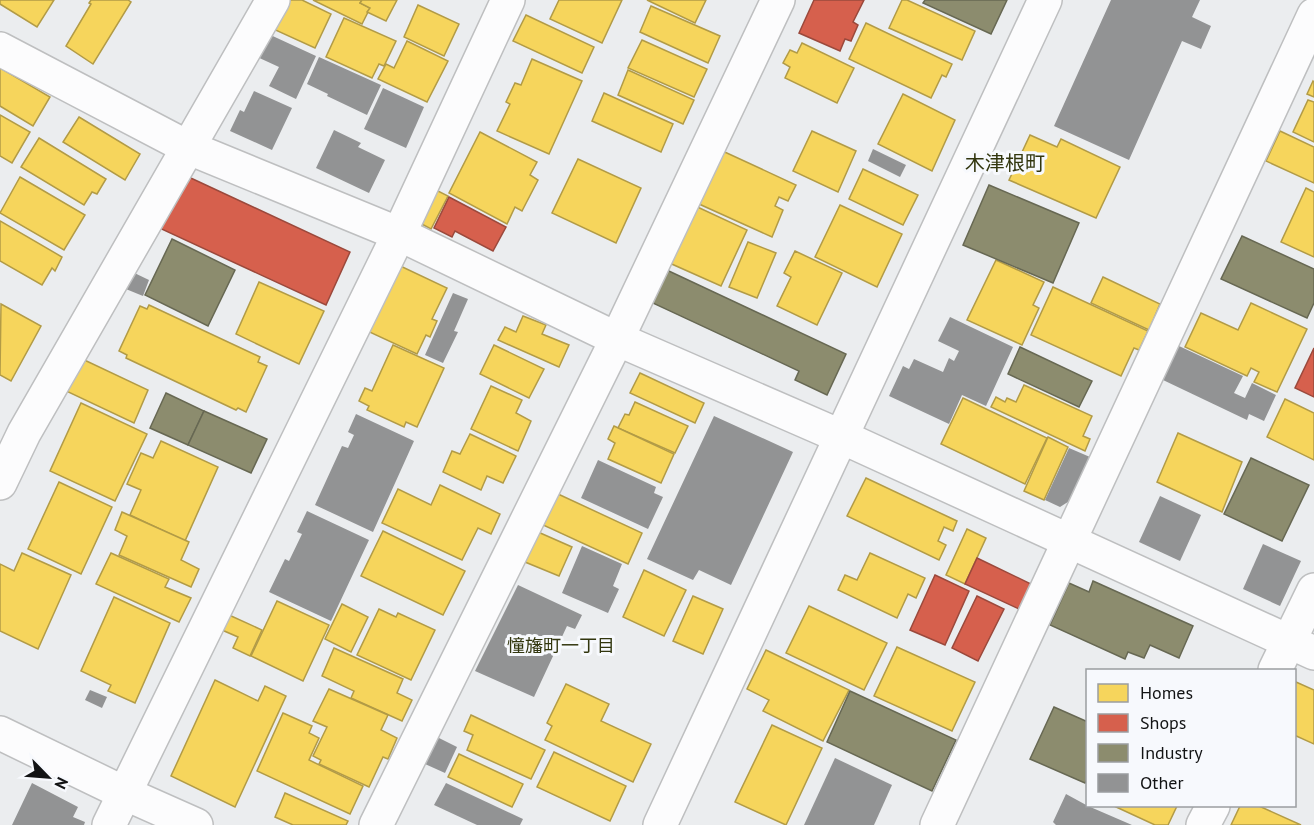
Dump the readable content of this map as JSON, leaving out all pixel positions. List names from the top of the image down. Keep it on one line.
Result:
{"districts":["木津根町","憧旛町一丁目"],"legend":["Homes","Shops","Industry","Other"],"north":"bottom right"}
